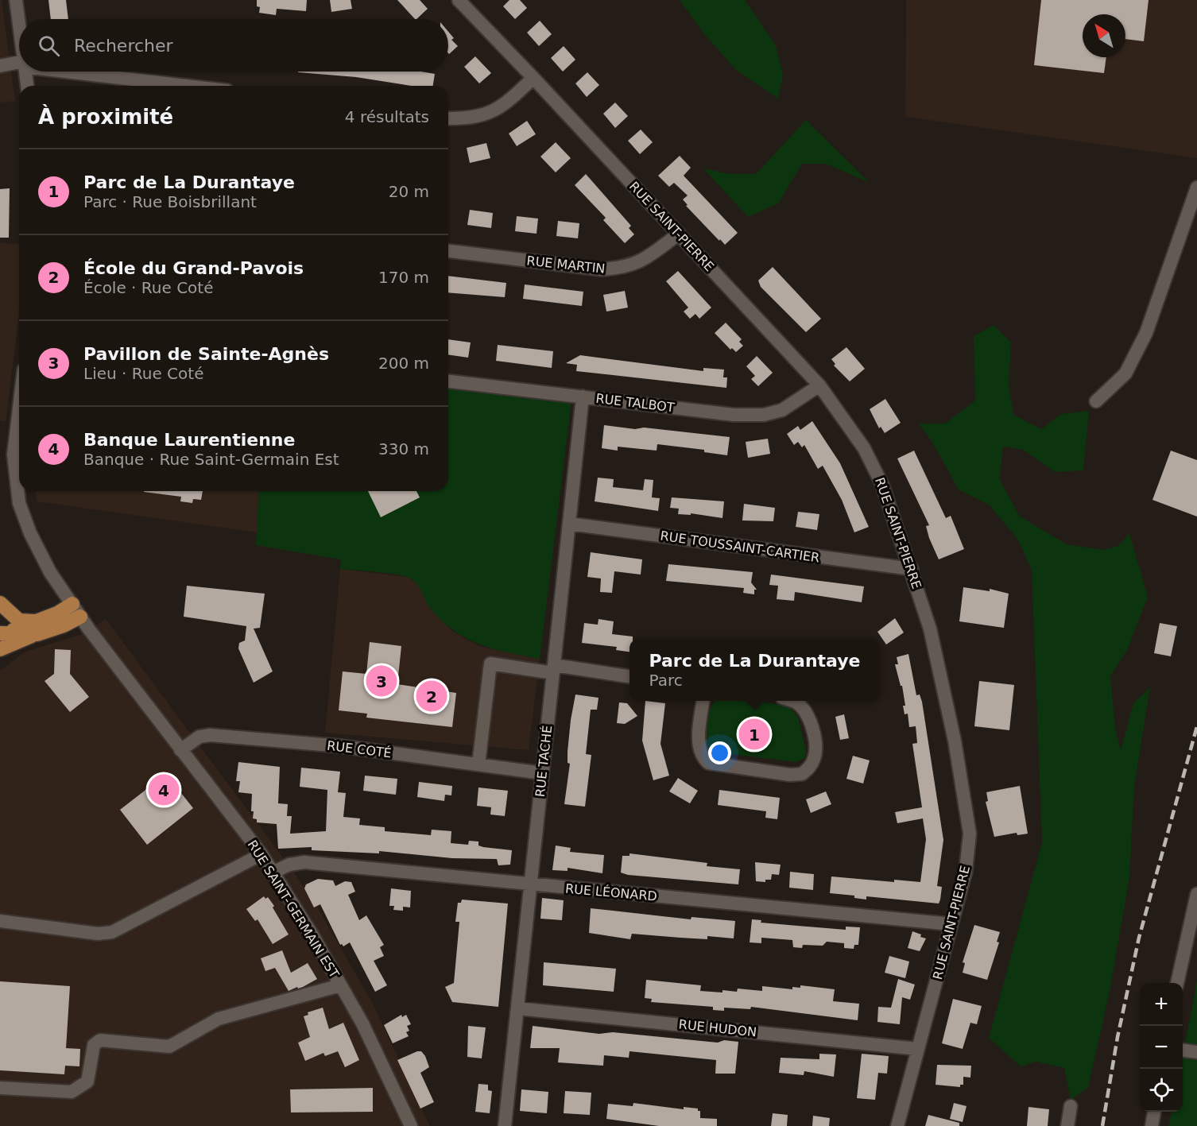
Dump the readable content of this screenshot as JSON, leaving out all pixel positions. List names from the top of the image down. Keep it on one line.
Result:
{"streets":{"street":["RUE SAINT-PIERRE","RUE MARTIN","RUE TALBOT","RUE TOUSSAINT-CARTIER","RUE COTÉ","RUE TACHÉ","RUE LÉONARD","RUE SAINT-GERMAIN EST","RUE HUDON"]},"crossings":[["RUE SAINT-PIERRE","RUE MARTIN"],["RUE SAINT-PIERRE","RUE TALBOT"],["RUE SAINT-PIERRE","RUE TOUSSAINT-CARTIER"],["RUE SAINT-PIERRE","RUE LÉONARD"],["RUE SAINT-PIERRE","RUE HUDON"],["RUE TALBOT","RUE TACHÉ"],["RUE TOUSSAINT-CARTIER","RUE TACHÉ"],["RUE COTÉ","RUE TACHÉ"],["RUE COTÉ","RUE SAINT-GERMAIN EST"],["RUE TACHÉ","RUE LÉONARD"],["RUE TACHÉ","RUE HUDON"],["RUE LÉONARD","RUE SAINT-GERMAIN EST"]],"north":"top left","page":{"search":"Rechercher","heading":["À proximité","4 résultats"],"list":[{"mark":"1","name":"Parc de La Durantaye","note":"Parc · Rue Boisbrillant","value":"20 m"},{"mark":"2","name":"École du Grand-Pavois","note":"École · Rue Coté","value":"170 m"},{"mark":"3","name":"Pavillon de Sainte-Agnès","note":"Lieu · Rue Coté","value":"200 m"},{"mark":"4","name":"Banque Laurentienne","note":"Banque · Rue Saint-Germain Est","value":"330 m"}],"popup":["Parc de La Durantaye","Parc"],"pins":["3","2","1","4"],"map_buttons":["+","−"]}}
